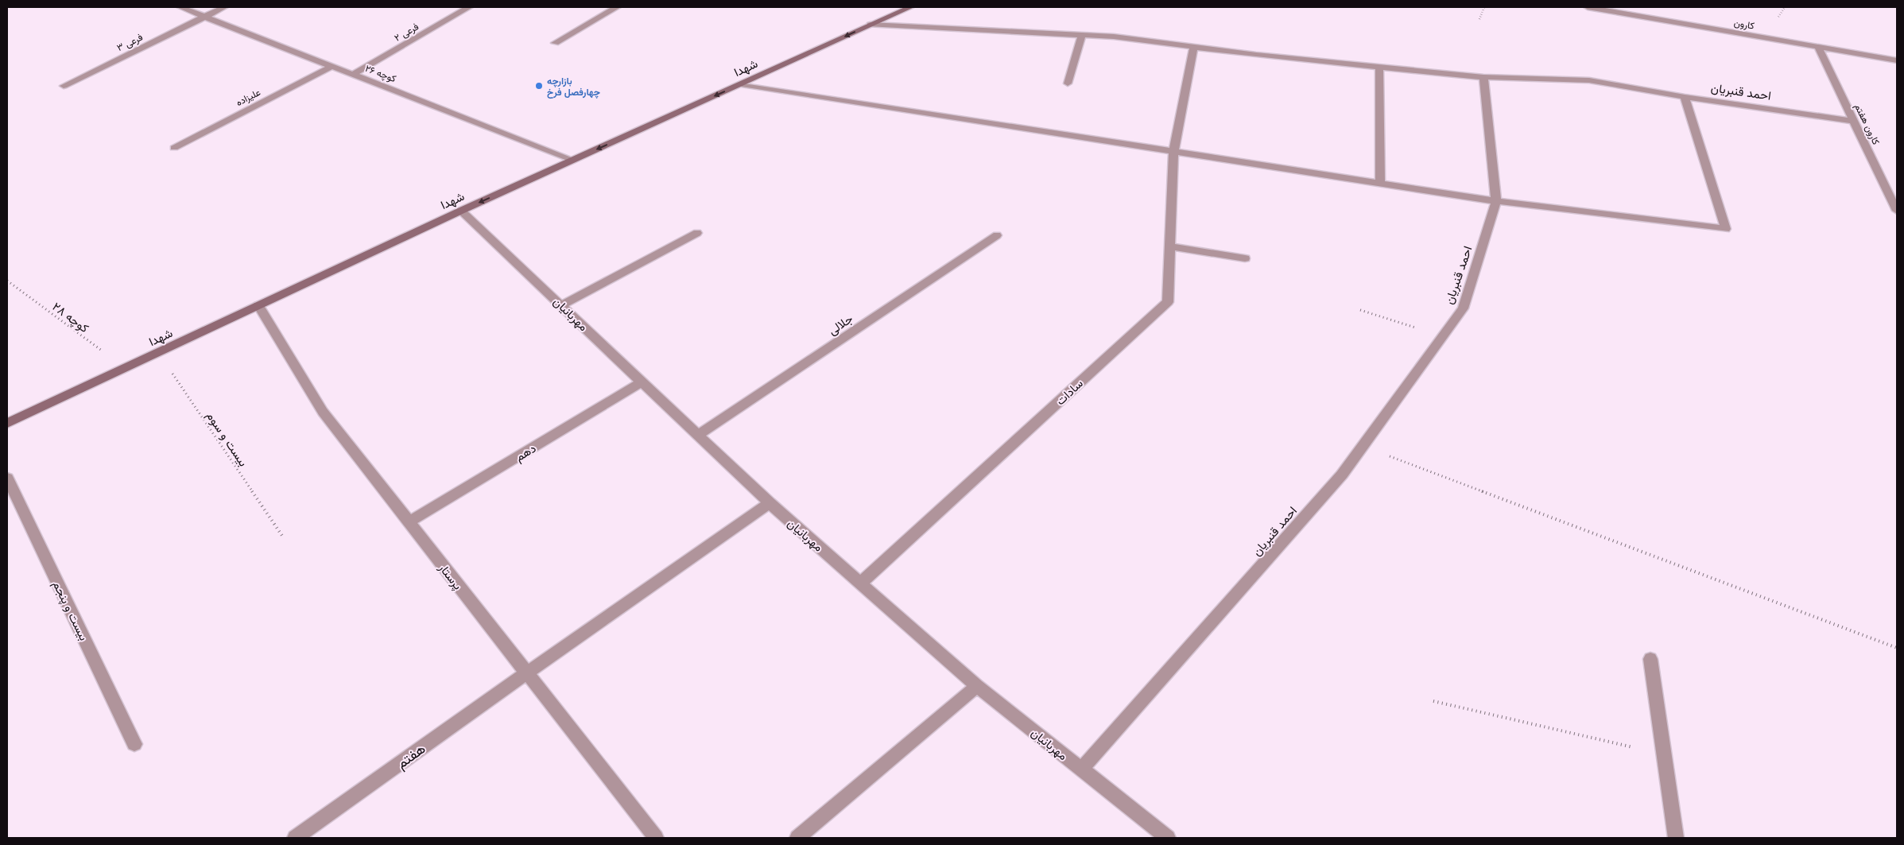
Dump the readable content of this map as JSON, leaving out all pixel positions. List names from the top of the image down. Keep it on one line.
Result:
{"streets":{"street":["کارون","فرعی ۲","فرعی ۳","شهدا","کوچه ۲۶","احمد قنبریان","علیزاده","کارون هفتم","مهربانیان","جلالی","سادات","دهم","پرستار","بیست و پنجم","هفتم"],"path":["کوچه ۲۸","بیست و سوم"]},"crossings":[["کارون","کارون هفتم"],["فرعی ۲","کوچه ۲۶"],["فرعی ۳","کوچه ۲۶"],["شهدا","کوچه ۲۶"],["شهدا","مهربانیان"],["شهدا","کوچه ۲۸"],["شهدا","بیست و سوم"],["شهدا","پرستار"],["کوچه ۲۶","علیزاده"],["احمد قنبریان","کارون هفتم"],["احمد قنبریان","مهربانیان"],["مهربانیان","جلالی"],["مهربانیان","سادات"],["مهربانیان","دهم"],["مهربانیان","هفتم"],["دهم","پرستار"],["پرستار","هفتم"]],"one_way":["شهدا"],"places":["بازارچه چهارفصل فرخ"]}
